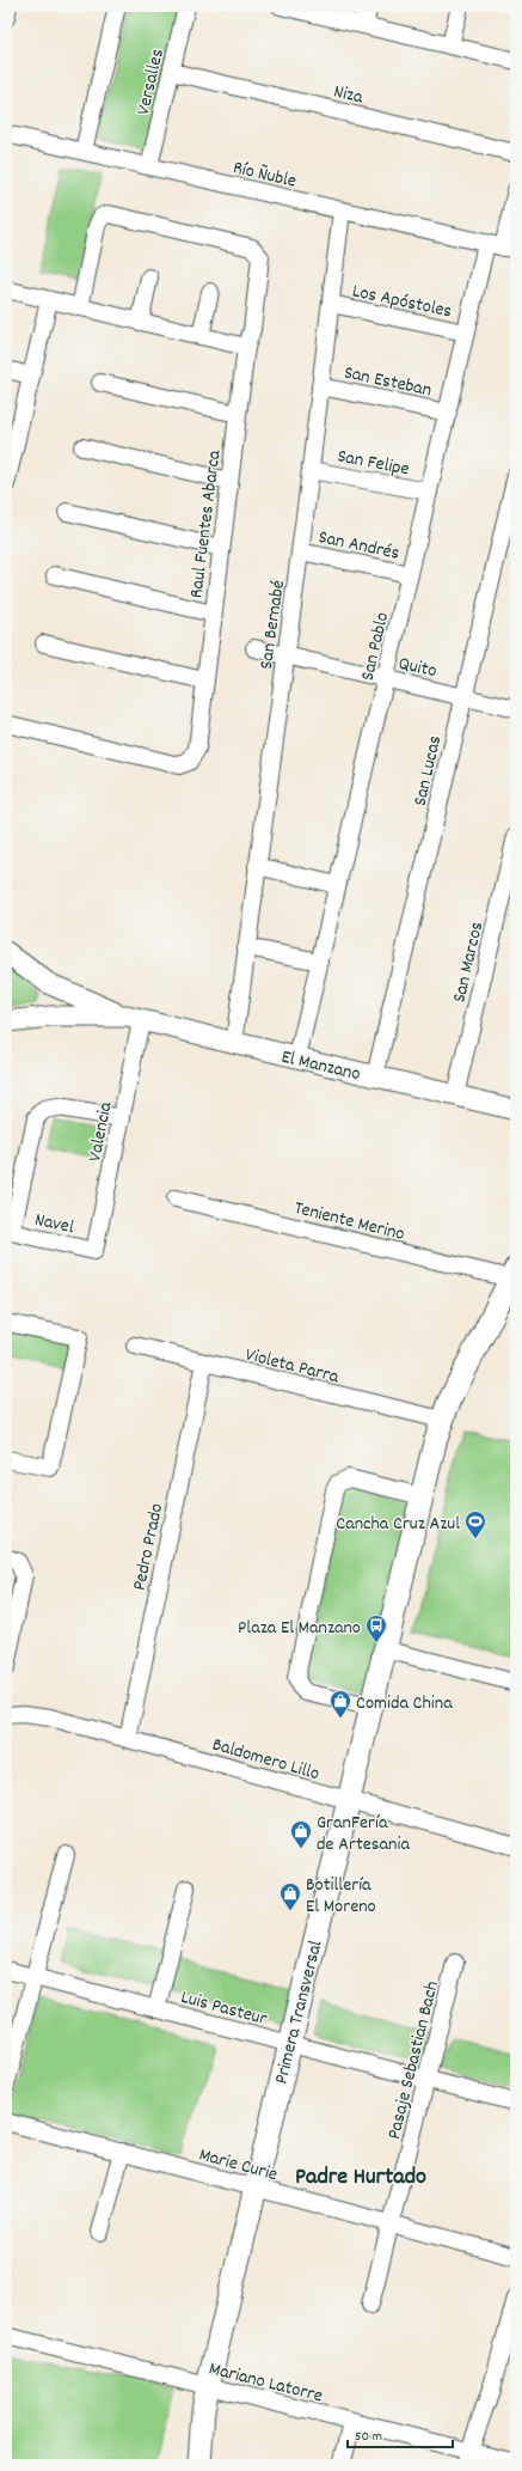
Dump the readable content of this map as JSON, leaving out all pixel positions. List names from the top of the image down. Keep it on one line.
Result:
{"streets":{"main road":["Primera Transversal"],"street":["Versalles","Niza","Río Ñuble","Los Apóstoles","San Esteban","San Felipe","Raul Fuentes Abarca","San Andrés","San Bernabé","San Pablo","Quito","San Lucas","San Marcos","El Manzano","Valencia","Teniente Merino","Navel","Violeta Parra","Pedro Prado","Baldomero Lillo","Luis Pasteur","Pasaje Sebastian Bach","Marie Curie","Mariano Latorre"]},"crossings":[["Versalles","Niza"],["Versalles","Río Ñuble"],["Río Ñuble","San Bernabé"],["Río Ñuble","San Pablo"],["Los Apóstoles","San Bernabé"],["Los Apóstoles","San Pablo"],["San Esteban","San Bernabé"],["San Esteban","San Pablo"],["San Felipe","San Bernabé"],["San Felipe","San Pablo"],["San Andrés","San Bernabé"],["San Andrés","San Pablo"],["San Bernabé","Quito"],["San Bernabé","El Manzano"],["San Pablo","Quito"],["San Pablo","El Manzano"],["Quito","San Lucas"],["San Lucas","El Manzano"],["San Marcos","El Manzano"],["El Manzano","Valencia"],["Valencia","Navel"],["Teniente Merino","Primera Transversal"],["Violeta Parra","Pedro Prado"],["Violeta Parra","Primera Transversal"],["Pedro Prado","Baldomero Lillo"],["Baldomero Lillo","Primera Transversal"],["Luis Pasteur","Primera Transversal"],["Luis Pasteur","Pasaje Sebastian Bach"],["Primera Transversal","Marie Curie"],["Primera Transversal","Mariano Latorre"],["Pasaje Sebastian Bach","Marie Curie"]],"districts":["Padre Hurtado"],"places":{"sports":["Cancha Cruz Azul"],"bus stop":["Plaza El Manzano"],"shop":["Comida China","GranFería de Artesania","Botillería El Moreno"]},"scale_bar":"50 m"}
